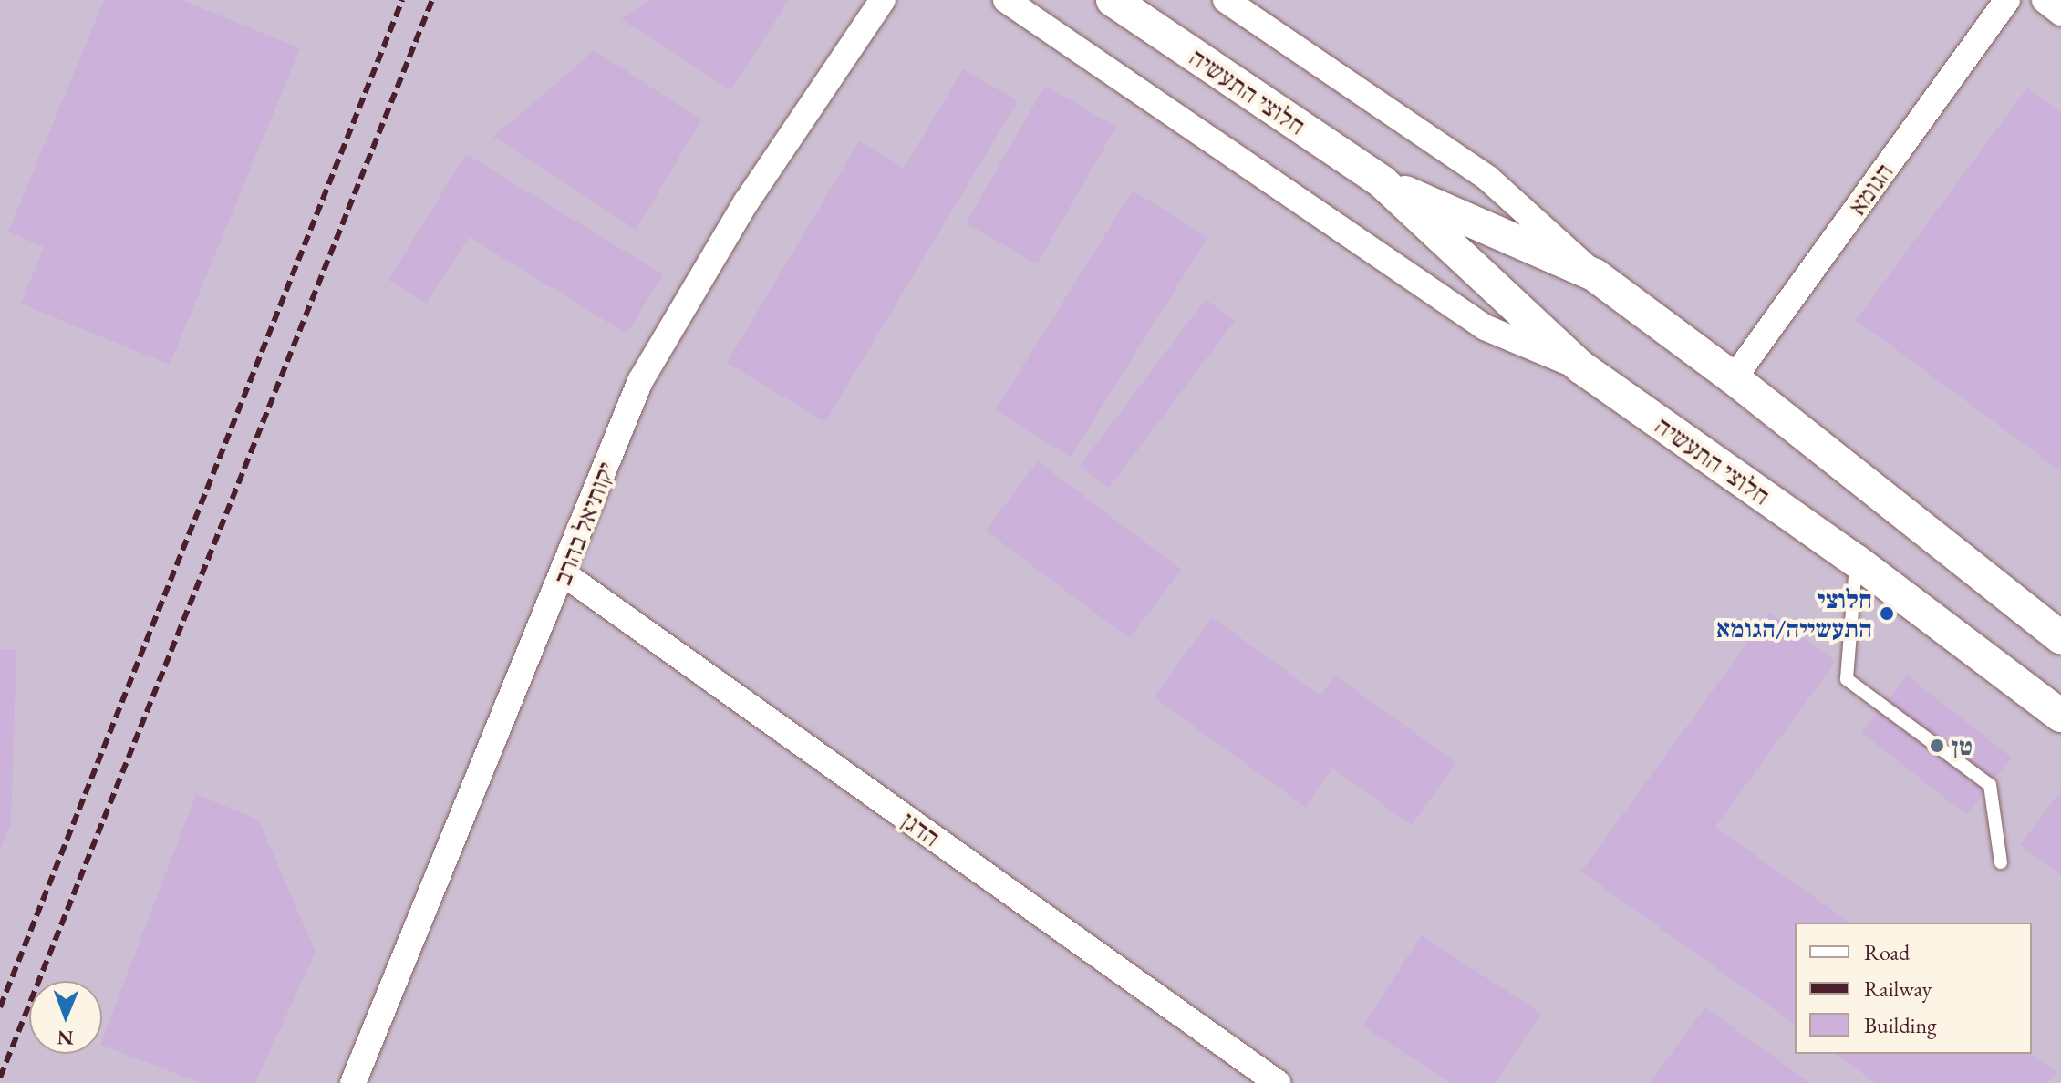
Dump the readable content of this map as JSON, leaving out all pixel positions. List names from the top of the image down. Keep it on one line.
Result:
{"streets":{"street":["חלוצי התעשיה","הגומא","יקותיאל בהרב","הדגן"]},"crossings":[["חלוצי התעשיה","הגומא"],["יקותיאל בהרב","הדגן"]],"places":["חלוצי התעשייה/הגומא","טן"],"legend":["Road","Railway","Building"],"north":"bottom"}
